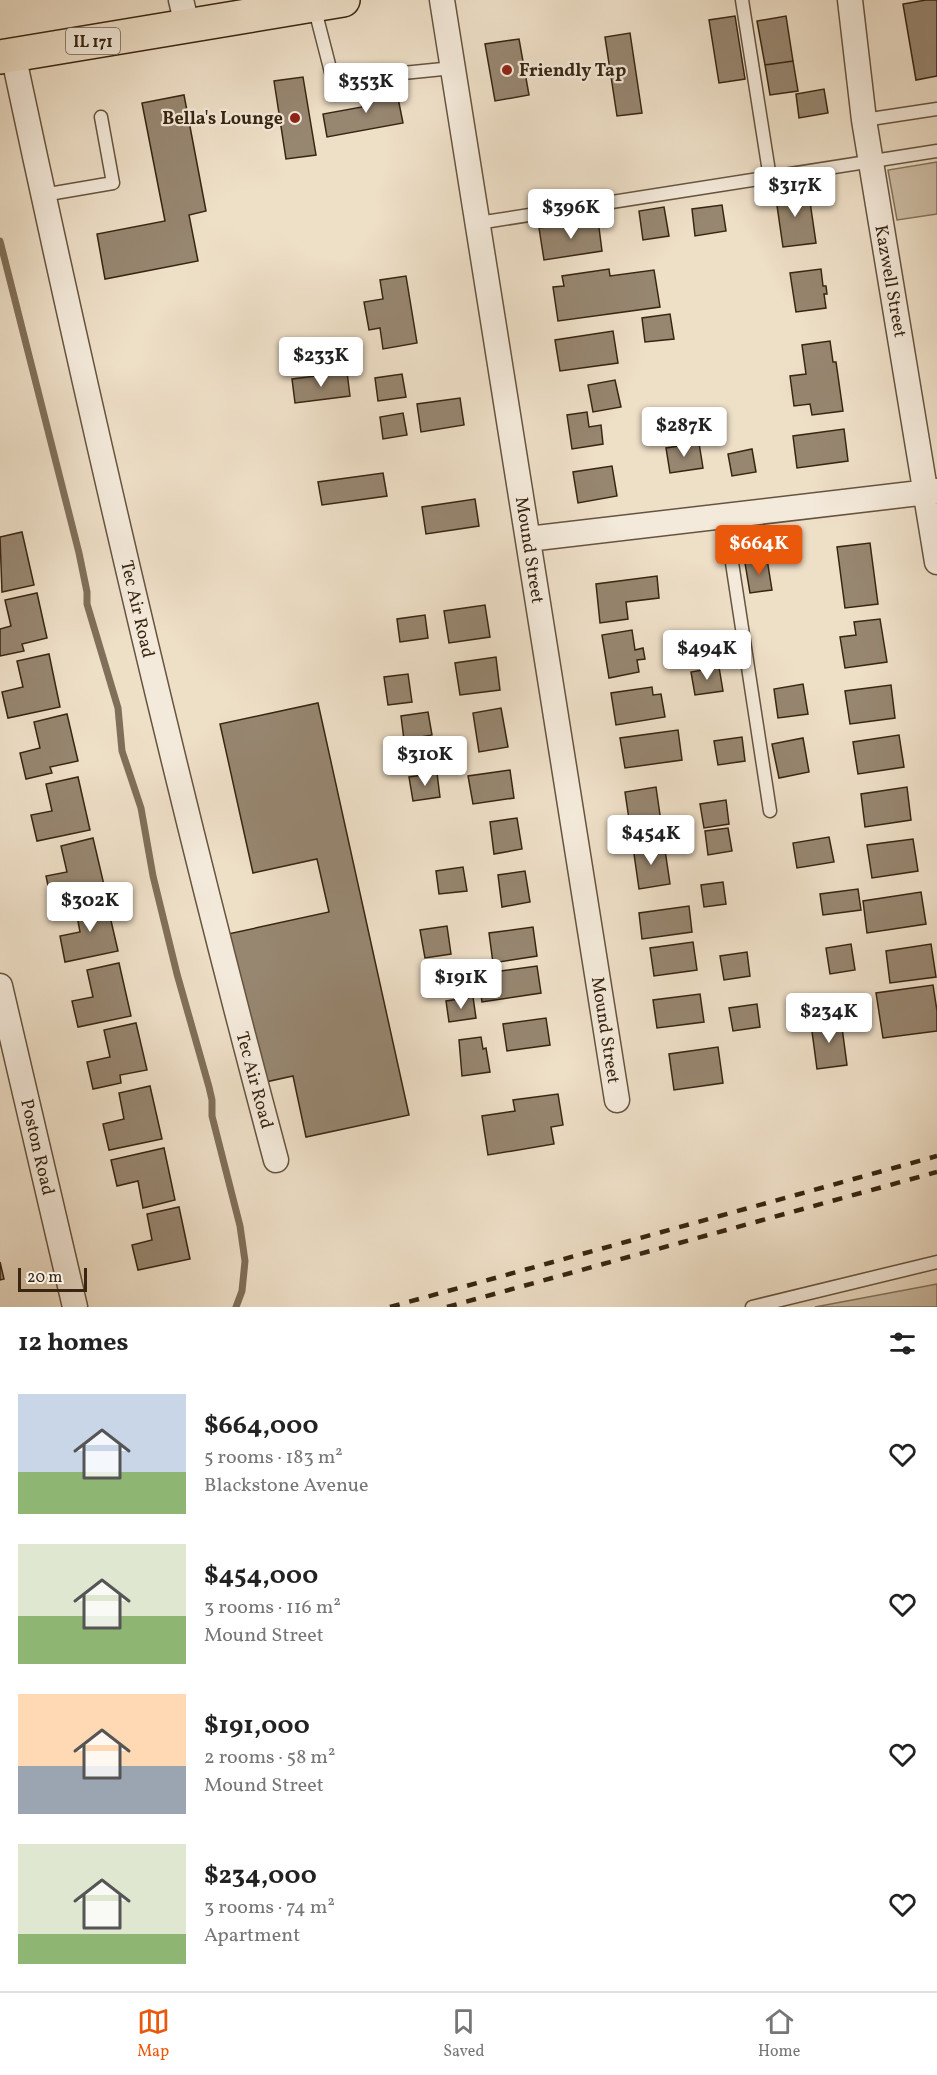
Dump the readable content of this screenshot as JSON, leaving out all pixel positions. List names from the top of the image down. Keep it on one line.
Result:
{"streets":{"main road":["IL 171"],"street":["Kazwell Street","Mound Street","Tec Air Road","Poston Road"]},"crossings":[["IL 171","Tec Air Road"]],"places":["Friendly Tap","Bella's Lounge"],"scale_bar":"20 m","page":{"price":["$353K","$317K","$396K","$233K","$287K","$664K","$494K","$310K","$454K","$302K","$191K","$234K"],"scale":"20 m","heading":"12 homes","list":[{"name":"$664,000","note":"5 rooms · 183 m² · Blackstone Avenue"},{"name":"$454,000","note":"3 rooms · 116 m² · Mound Street"},{"name":"$191,000","note":"2 rooms · 58 m² · Mound Street"},{"name":"$234,000","note":"3 rooms · 74 m² · Apartment"}],"tabs":["Map","Saved","Home"]}}
